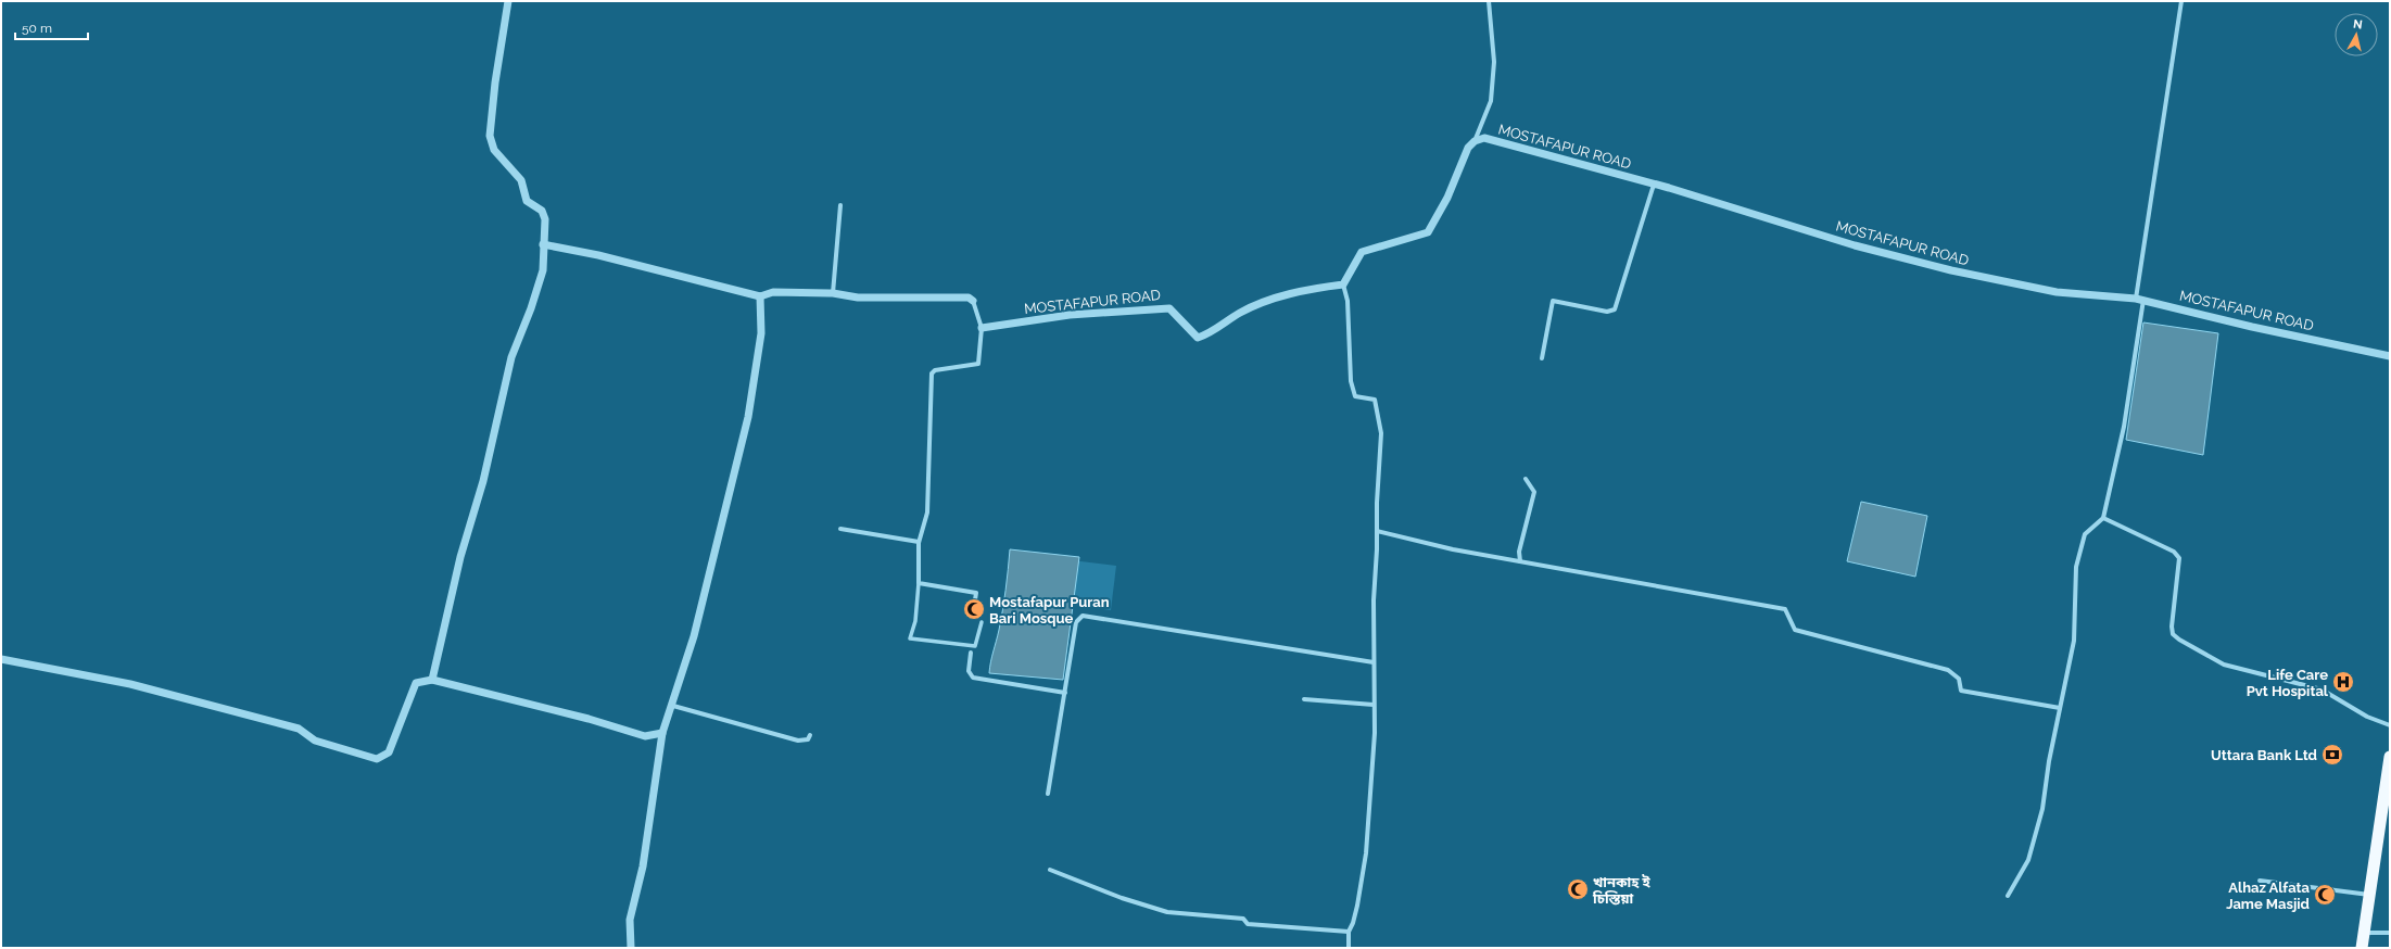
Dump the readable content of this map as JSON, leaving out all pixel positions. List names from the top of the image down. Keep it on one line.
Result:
{"streets":{"street":["MOSTAFAPUR ROAD"]},"places":{"mosque":["Mostafapur Puran Bari Mosque","খানকাহ ই চিস্তিয়া","Alhaz Alfata Jame Masjid"],"hospital":["Life Care Pvt Hospital"],"bank":["Uttara Bank Ltd"]},"scale_bar":"50 m","north":"top"}
